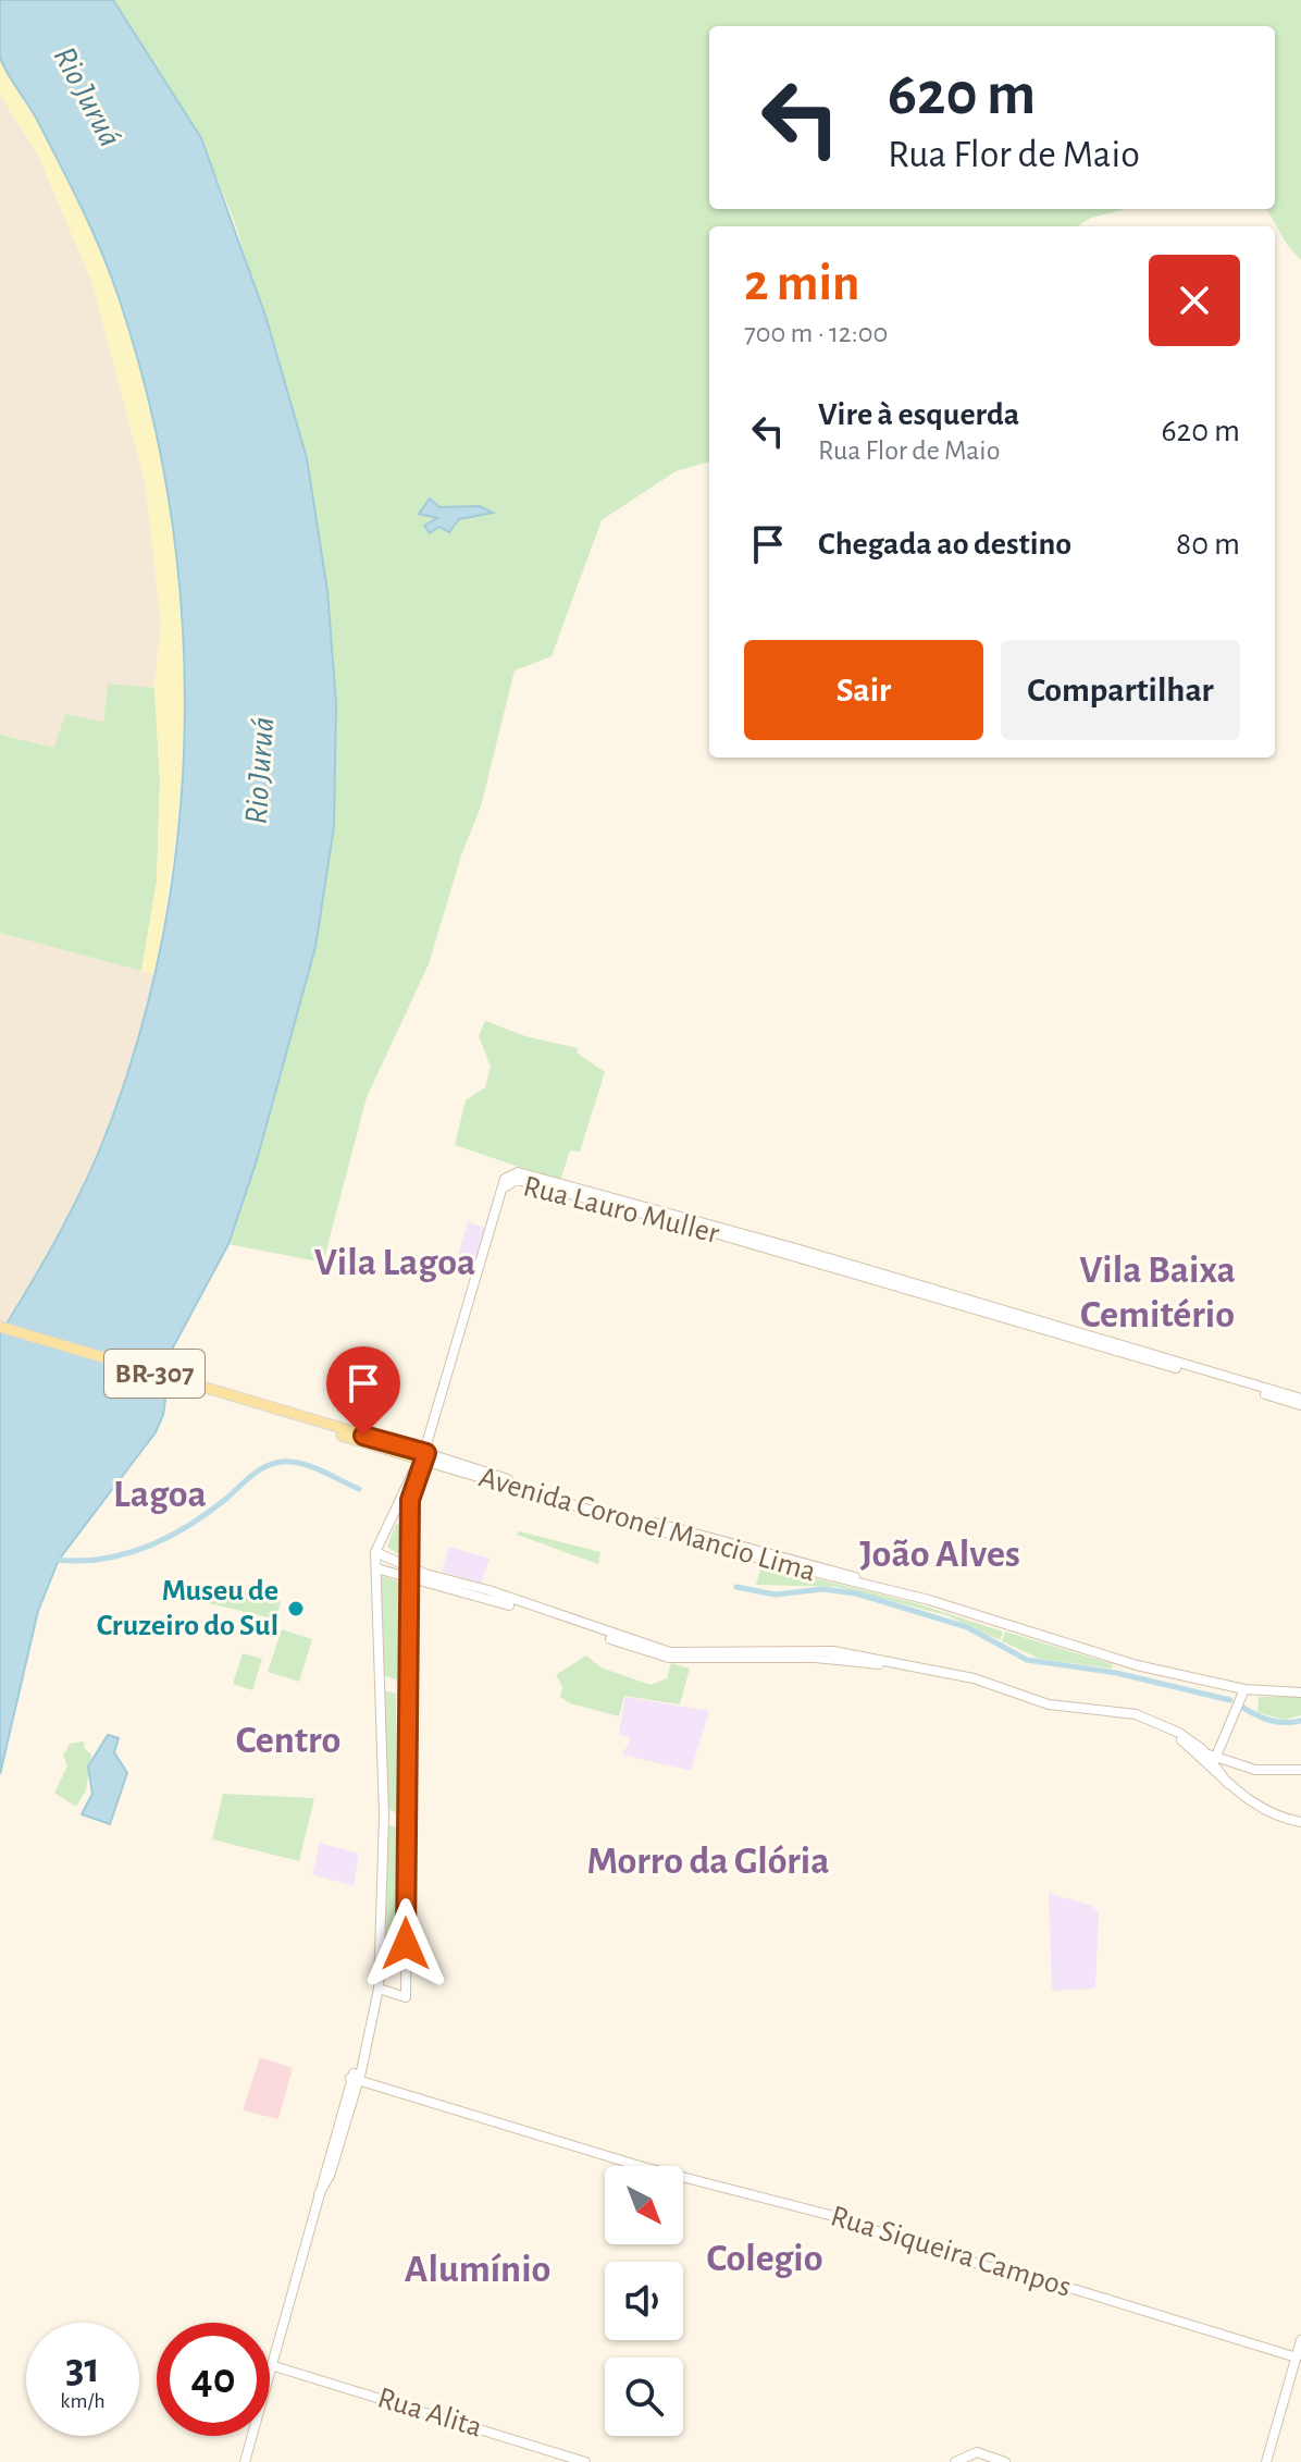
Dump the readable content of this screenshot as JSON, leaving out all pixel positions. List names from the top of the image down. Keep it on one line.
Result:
{"streets":{"main road":["BR-307"],"street":["Rua Lauro Muller","Avenida Coronel Mancio Lima","Rua Siqueira Campos","Rua Alita"]},"crossings":[["Rua Lauro Muller","BR-307"],["Rua Lauro Muller","Avenida Coronel Mancio Lima"],["BR-307","Avenida Coronel Mancio Lima"]],"districts":["Vila Lagoa","Vila Baixa Cemitério","Lagoa","João Alves","Centro","Morro da Glória","Colegio","Alumínio"],"water":["Rio Juruá"],"places":["Museu de Cruzeiro do Sul"],"north":"bottom right","page":{"turn":["620 m","Rua Flor de Maio"],"heading":["2 min","700 m · 12:00"],"list":[{"name":"Vire à esquerda","note":"Rua Flor de Maio","value":"620 m"},{"name":"Chegada ao destino","value":"80 m"}],"buttons":["Sair","Compartilhar"],"speed":"31 km/h","limit":"40"}}
